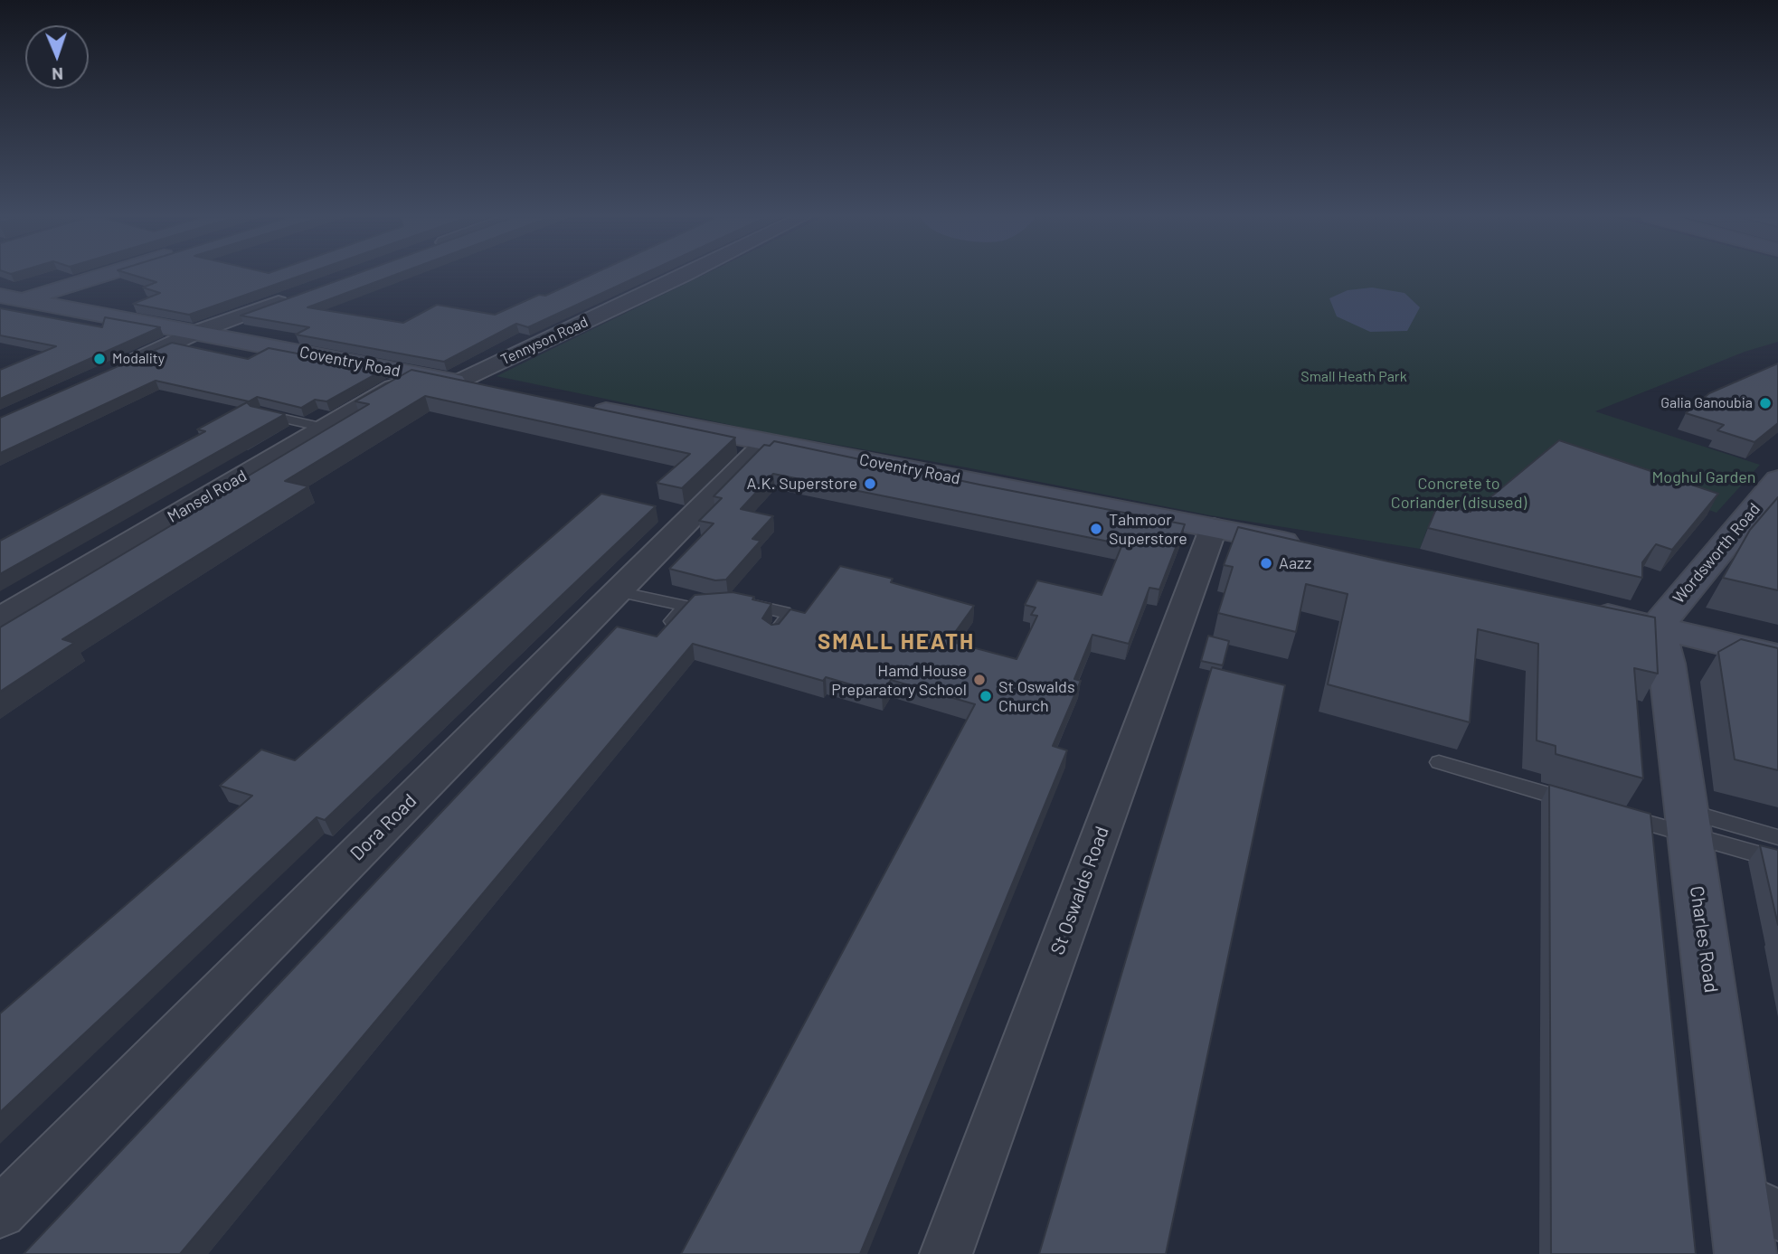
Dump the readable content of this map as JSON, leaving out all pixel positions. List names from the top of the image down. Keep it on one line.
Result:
{"streets":{"street":["Tennyson Road","Coventry Road","Mansel Road","Wordsworth Road","Dora Road","St Oswalds Road","Charles Road"]},"crossings":[["Tennyson Road","Coventry Road"],["Coventry Road","Mansel Road"],["Coventry Road","Dora Road"],["Coventry Road","St Oswalds Road"],["Wordsworth Road","Charles Road"]],"districts":["SMALL HEATH"],"parks":["Small Heath Park","Moghul Garden","Concrete to Coriander (disused)"],"places":["Modality","Galia Ganoubia","A.K. Superstore","Tahmoor Superstore","Aazz","Hamd House Preparatory School","St Oswalds Church"],"north":"bottom"}
